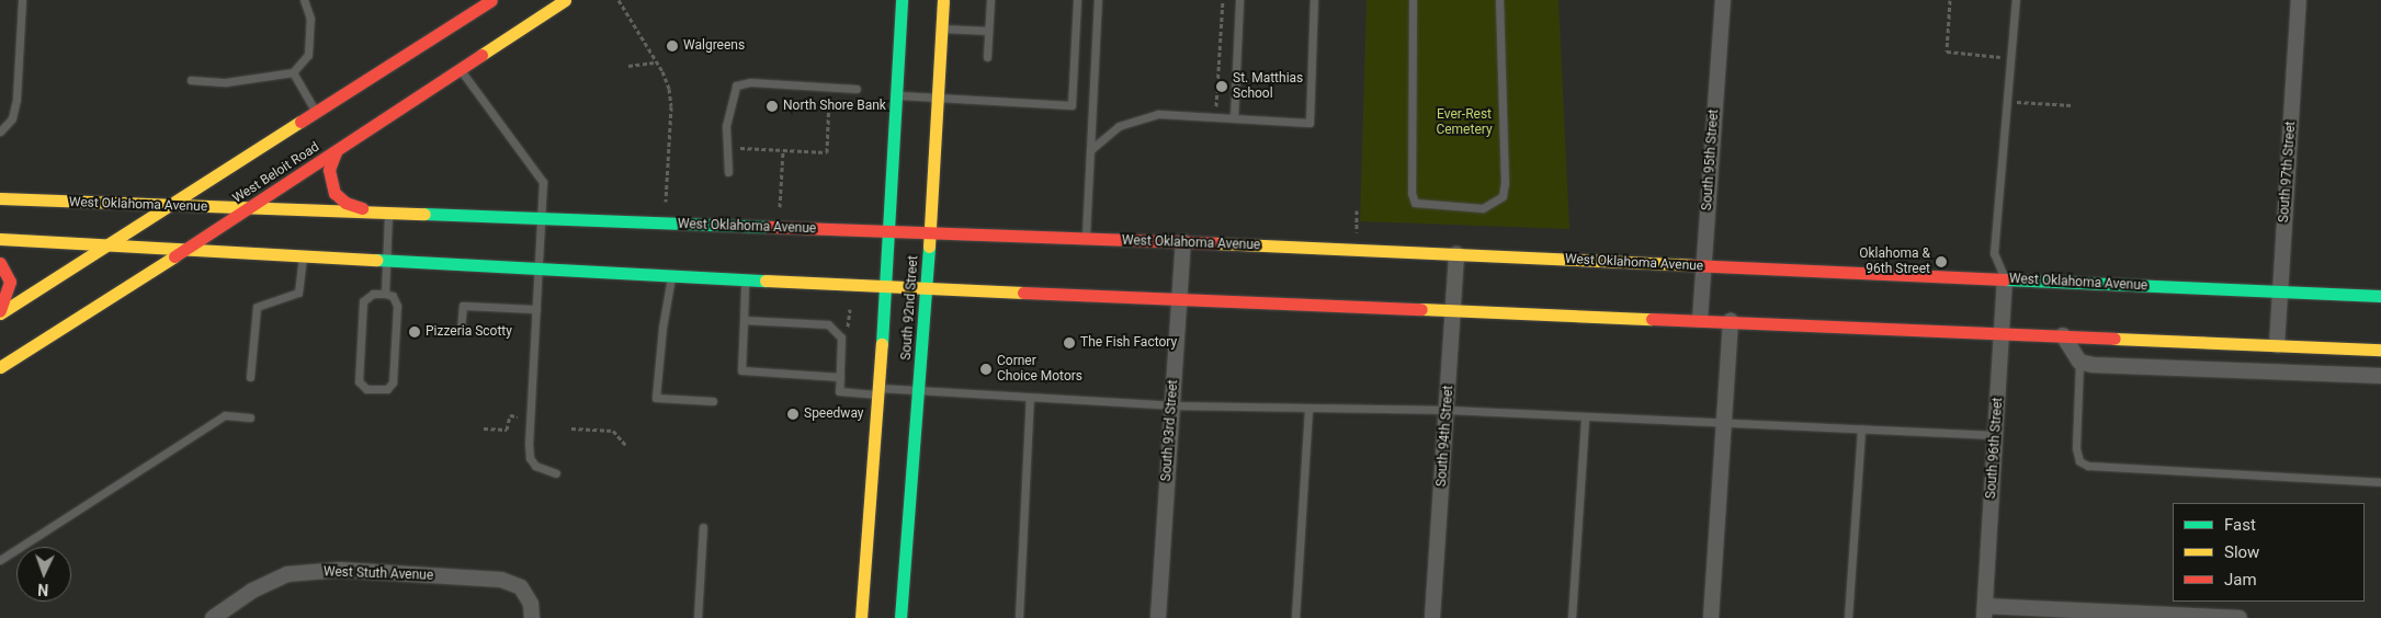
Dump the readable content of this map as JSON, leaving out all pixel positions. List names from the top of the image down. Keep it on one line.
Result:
{"streets":{"main road":["West Beloit Road","West Oklahoma Avenue","South 92nd Street"],"street":["South 95th Street","South 97th Street","South 93rd Street","South 94th Street","South 96th Street","West Stuth Avenue"]},"crossings":[["South 95th Street","West Oklahoma Avenue"],["South 97th Street","West Oklahoma Avenue"],["West Beloit Road","West Oklahoma Avenue"],["West Oklahoma Avenue","South 92nd Street"],["West Oklahoma Avenue","South 93rd Street"],["West Oklahoma Avenue","South 94th Street"],["West Oklahoma Avenue","South 96th Street"]],"parks":["Ever-Rest Cemetery"],"places":["Walgreens","St. Matthias School","North Shore Bank","Oklahoma & 96th Street","Pizzeria Scotty","The Fish Factory","Corner Choice Motors","Speedway"],"legend":["Fast","Slow","Jam"],"north":"bottom"}
